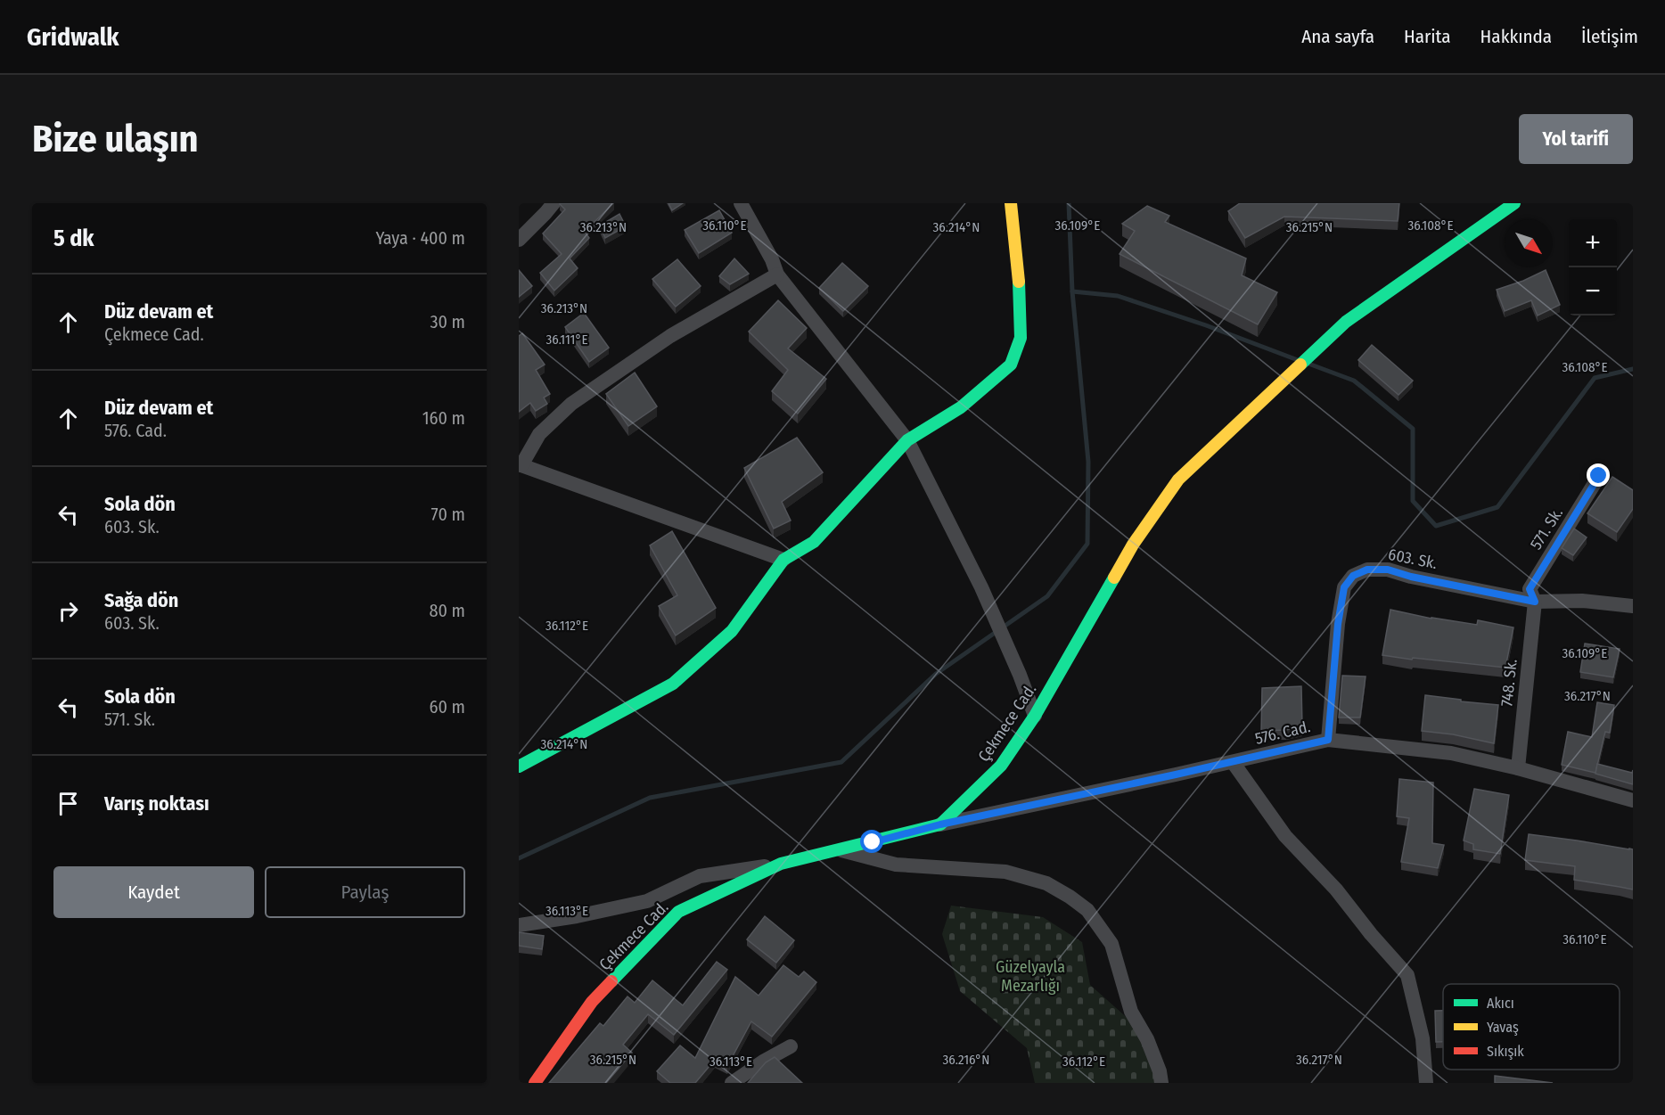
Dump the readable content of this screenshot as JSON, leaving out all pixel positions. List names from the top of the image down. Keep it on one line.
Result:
{"streets":{"street":["571. Sk.","603. Sk.","748. Sk.","Çekmece Cad.","576. Cad."]},"crossings":[["571. Sk.","603. Sk."],["571. Sk.","748. Sk."],["603. Sk.","748. Sk."],["603. Sk.","576. Cad."],["748. Sk.","576. Cad."],["Çekmece Cad.","576. Cad."]],"parks":["Güzelyayla Mezarlığı"],"legend":["Akıcı","Yavaş","Sıkışık"],"north":"bottom right","page":{"header":"Gridwalk","nav":["Ana sayfa","Harita","Hakkında","İletişim"],"buttons":["Yol tarifi",["Kaydet","Paylaş"]],"title":"Bize ulaşın","heading":["5 dk","Yaya · 400 m"],"map_buttons":["+","−"],"list":[["Düz devam et","Çekmece Cad.","30 m"],["Düz devam et","576. Cad.","160 m"],["Sola dön","603. Sk.","70 m"],["Sağa dön","603. Sk.","80 m"],["Sola dön","571. Sk.","60 m"],"Varış noktası"]},"coordinates":["36.110°E","36.109°E","36.108°E","36.214°N","36.213°N","36.215°N","36.111°E","36.112°E","36.217°N","36.113°E","36.216°N"]}
